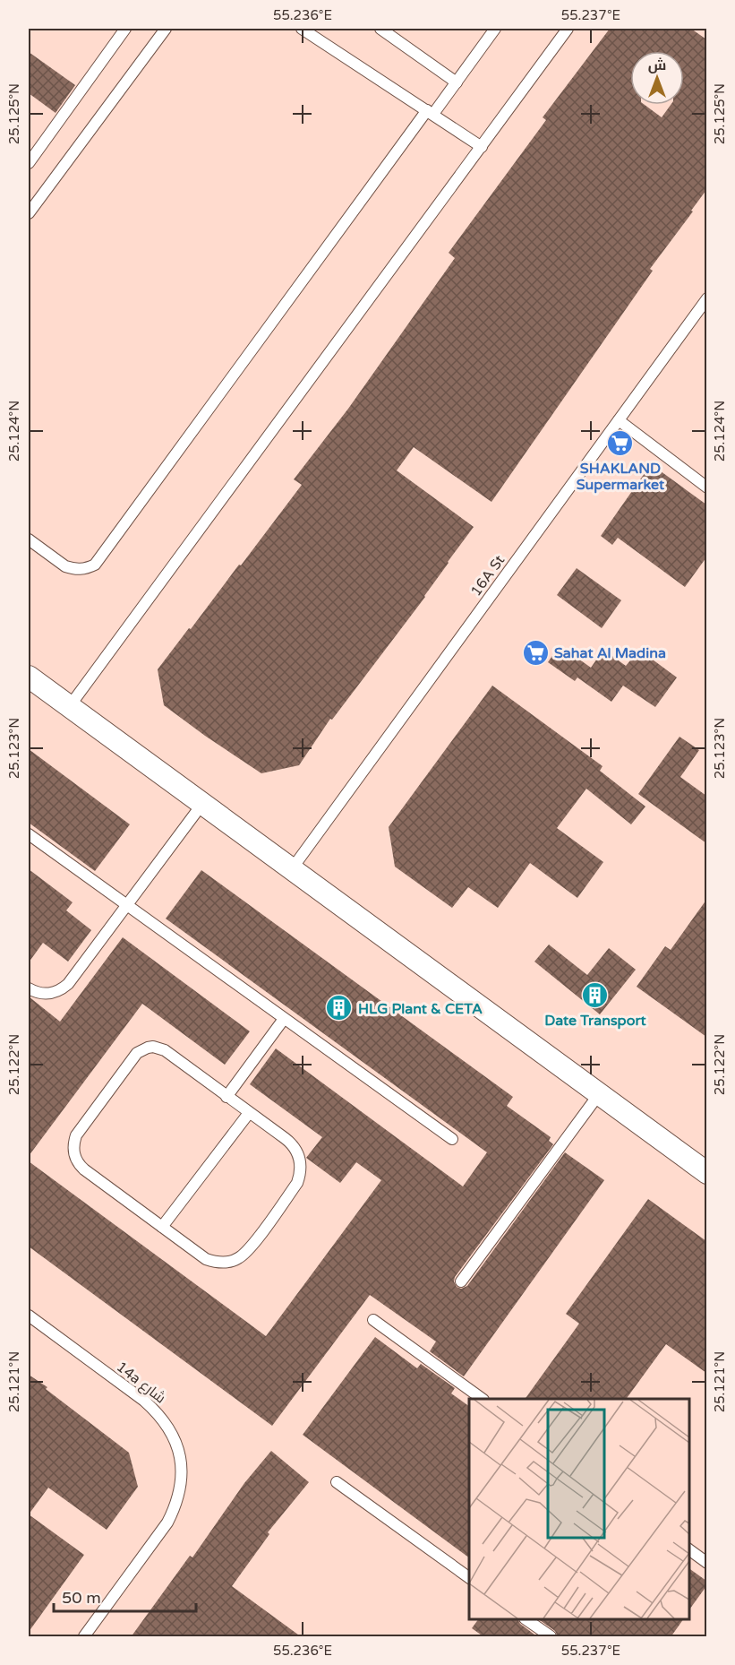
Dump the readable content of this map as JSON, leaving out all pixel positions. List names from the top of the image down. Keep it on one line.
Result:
{"streets":{"lane":["16A St","14a شارع"]},"places":{"supermarket":["SHAKLAND Supermarket","Sahat Al Madina"],"building":["Date Transport","HLG Plant & CETA"]},"scale_bar":"50 m","north":"top","coordinates":["55.236°E","55.237°E","25.125°N","25.124°N","25.123°N","25.122°N","25.121°N"]}
